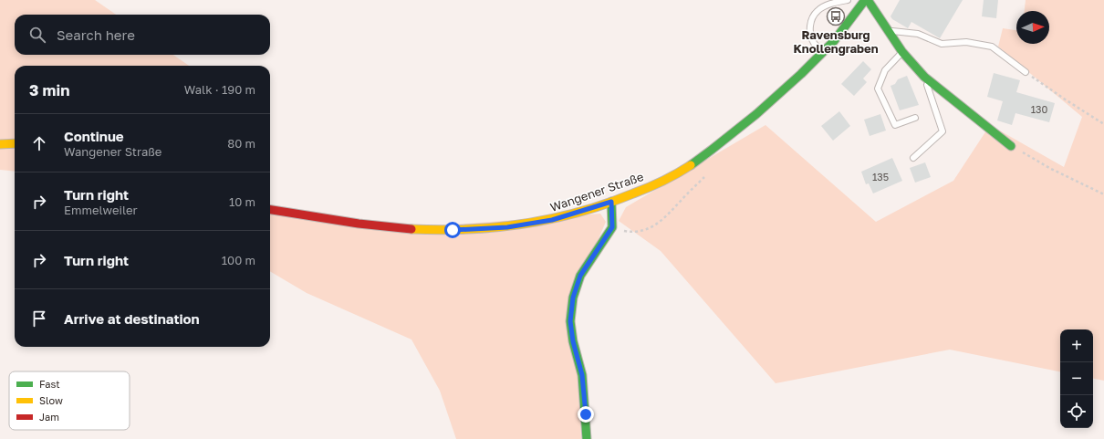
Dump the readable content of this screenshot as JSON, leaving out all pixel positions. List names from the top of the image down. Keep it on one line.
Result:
{"streets":{"main road":["Wangener Straße"]},"places":{"bus stop":["Ravensburg Knollengraben"]},"house_numbers":["130","135"],"legend":["Fast","Slow","Jam"],"north":"right","page":{"search":"Search here","heading":["3 min","Walk · 190 m"],"list":[["Continue","Wangener Straße","80 m"],["Turn right","Emmelweiler","10 m"],["Turn right","100 m"],"Arrive at destination"],"map_buttons":["+","−"]}}
